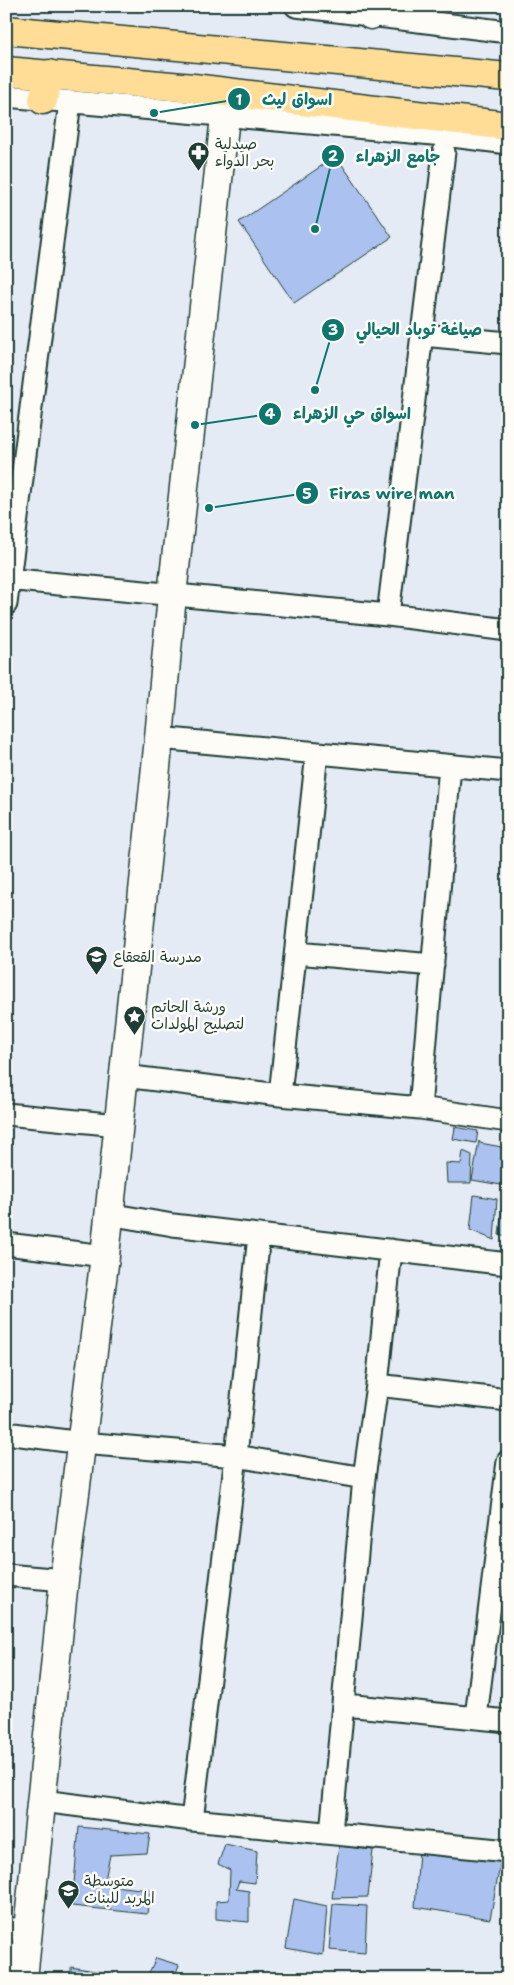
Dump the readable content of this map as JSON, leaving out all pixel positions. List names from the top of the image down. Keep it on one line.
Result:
{"places":{"other":["اسواق ليث","جامع الزهراء","صياغة توباد الحيالي","اسواق حي الزهراء","Firas wire man"],"pharmacy":["صيدلية بحر الدواء"],"school or university":["مدرسة القعقاع","متوسطة المربد للبنات"],"place":["ورشة الحاتم لتصليح المولدات"]}}
